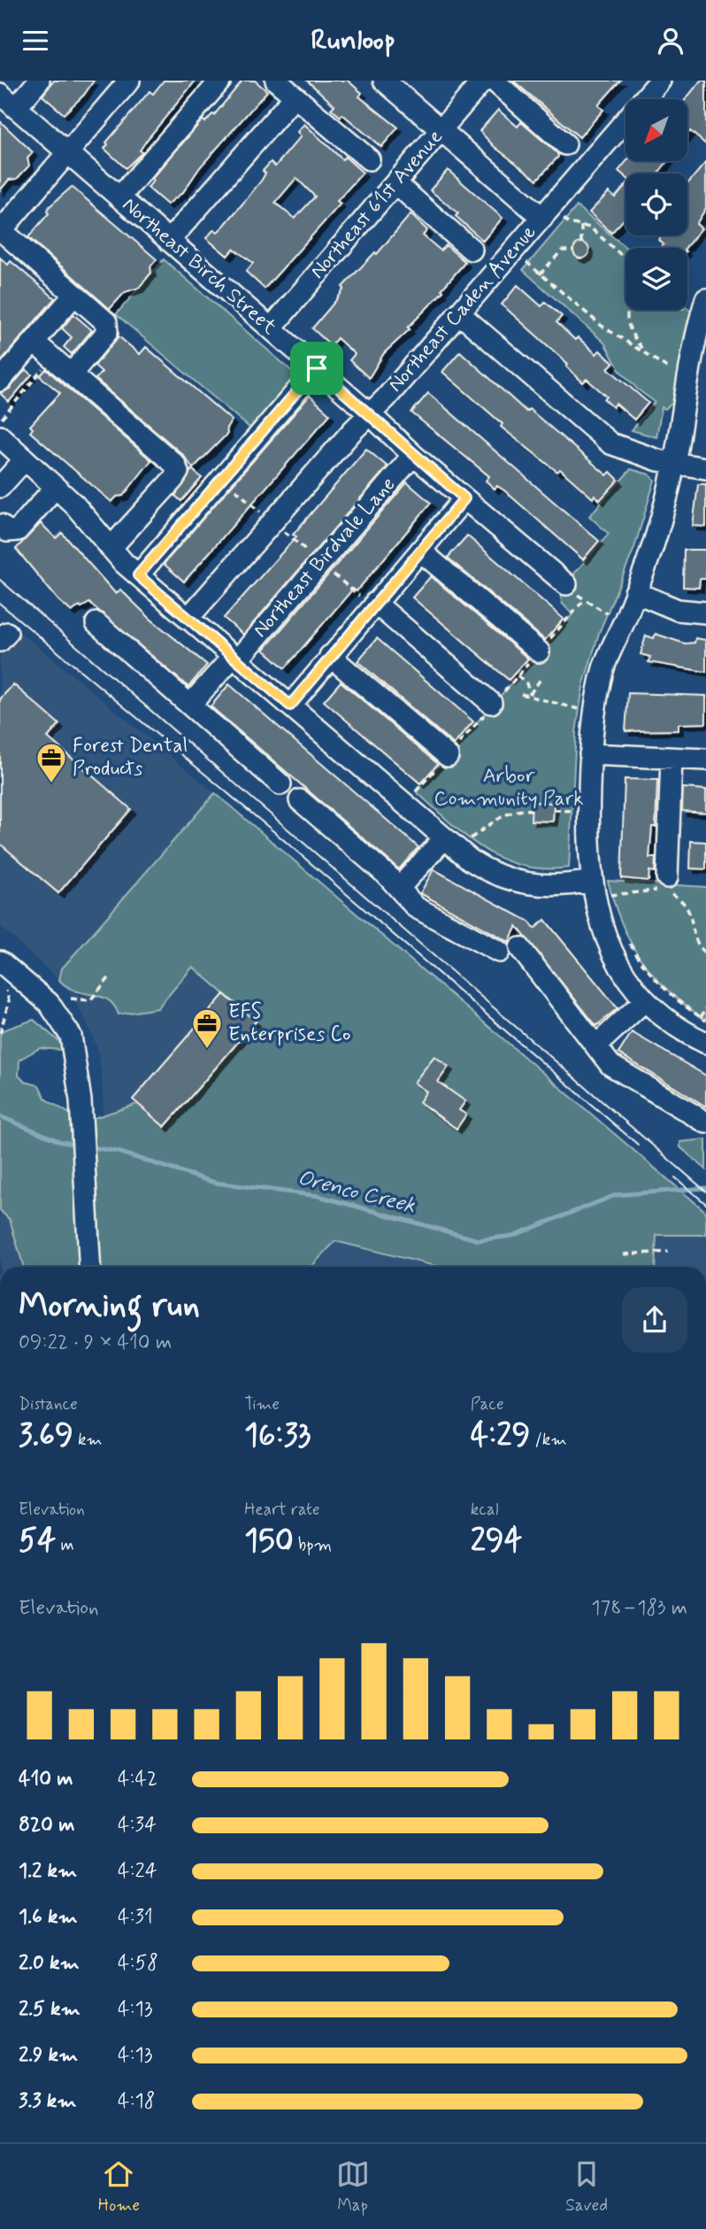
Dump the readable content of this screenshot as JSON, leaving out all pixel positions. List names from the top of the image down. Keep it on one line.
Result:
{"streets":{"street":["Northeast 61st Avenue","Northeast Birch Street","Northeast Caden Avenue","Northeast Birdvale Lane"]},"crossings":[["Northeast 61st Avenue","Northeast Birch Street"],["Northeast Birch Street","Northeast Caden Avenue"],["Northeast Birch Street","Northeast Birdvale Lane"]],"water":["Orenco Creek"],"parks":["Arbor Community Park"],"places":{"office":["Forest Dental Products","EFS Enterprises Co"]},"north":"bottom left","page":{"header":"Runloop","heading":["Morning run","09:22 · 9 × 410 m"],"stats":[["Distance","3.69 km"],["Time","16:33"],["Pace","4:29 /km"],["Elevation","54 m"],["Heart rate","150 bpm"],["kcal","294"]],"chart":["Elevation","178–183 m"],"list":[{"name":"410 m","note":"4:42"},{"name":"820 m","note":"4:34"},{"name":"1.2 km","note":"4:24"},{"name":"1.6 km","note":"4:31"},{"name":"2.0 km","note":"4:58"},{"name":"2.5 km","note":"4:13"},{"name":"2.9 km","note":"4:13"},{"name":"3.3 km","note":"4:18"}],"tabs":["Home","Map","Saved"]}}
